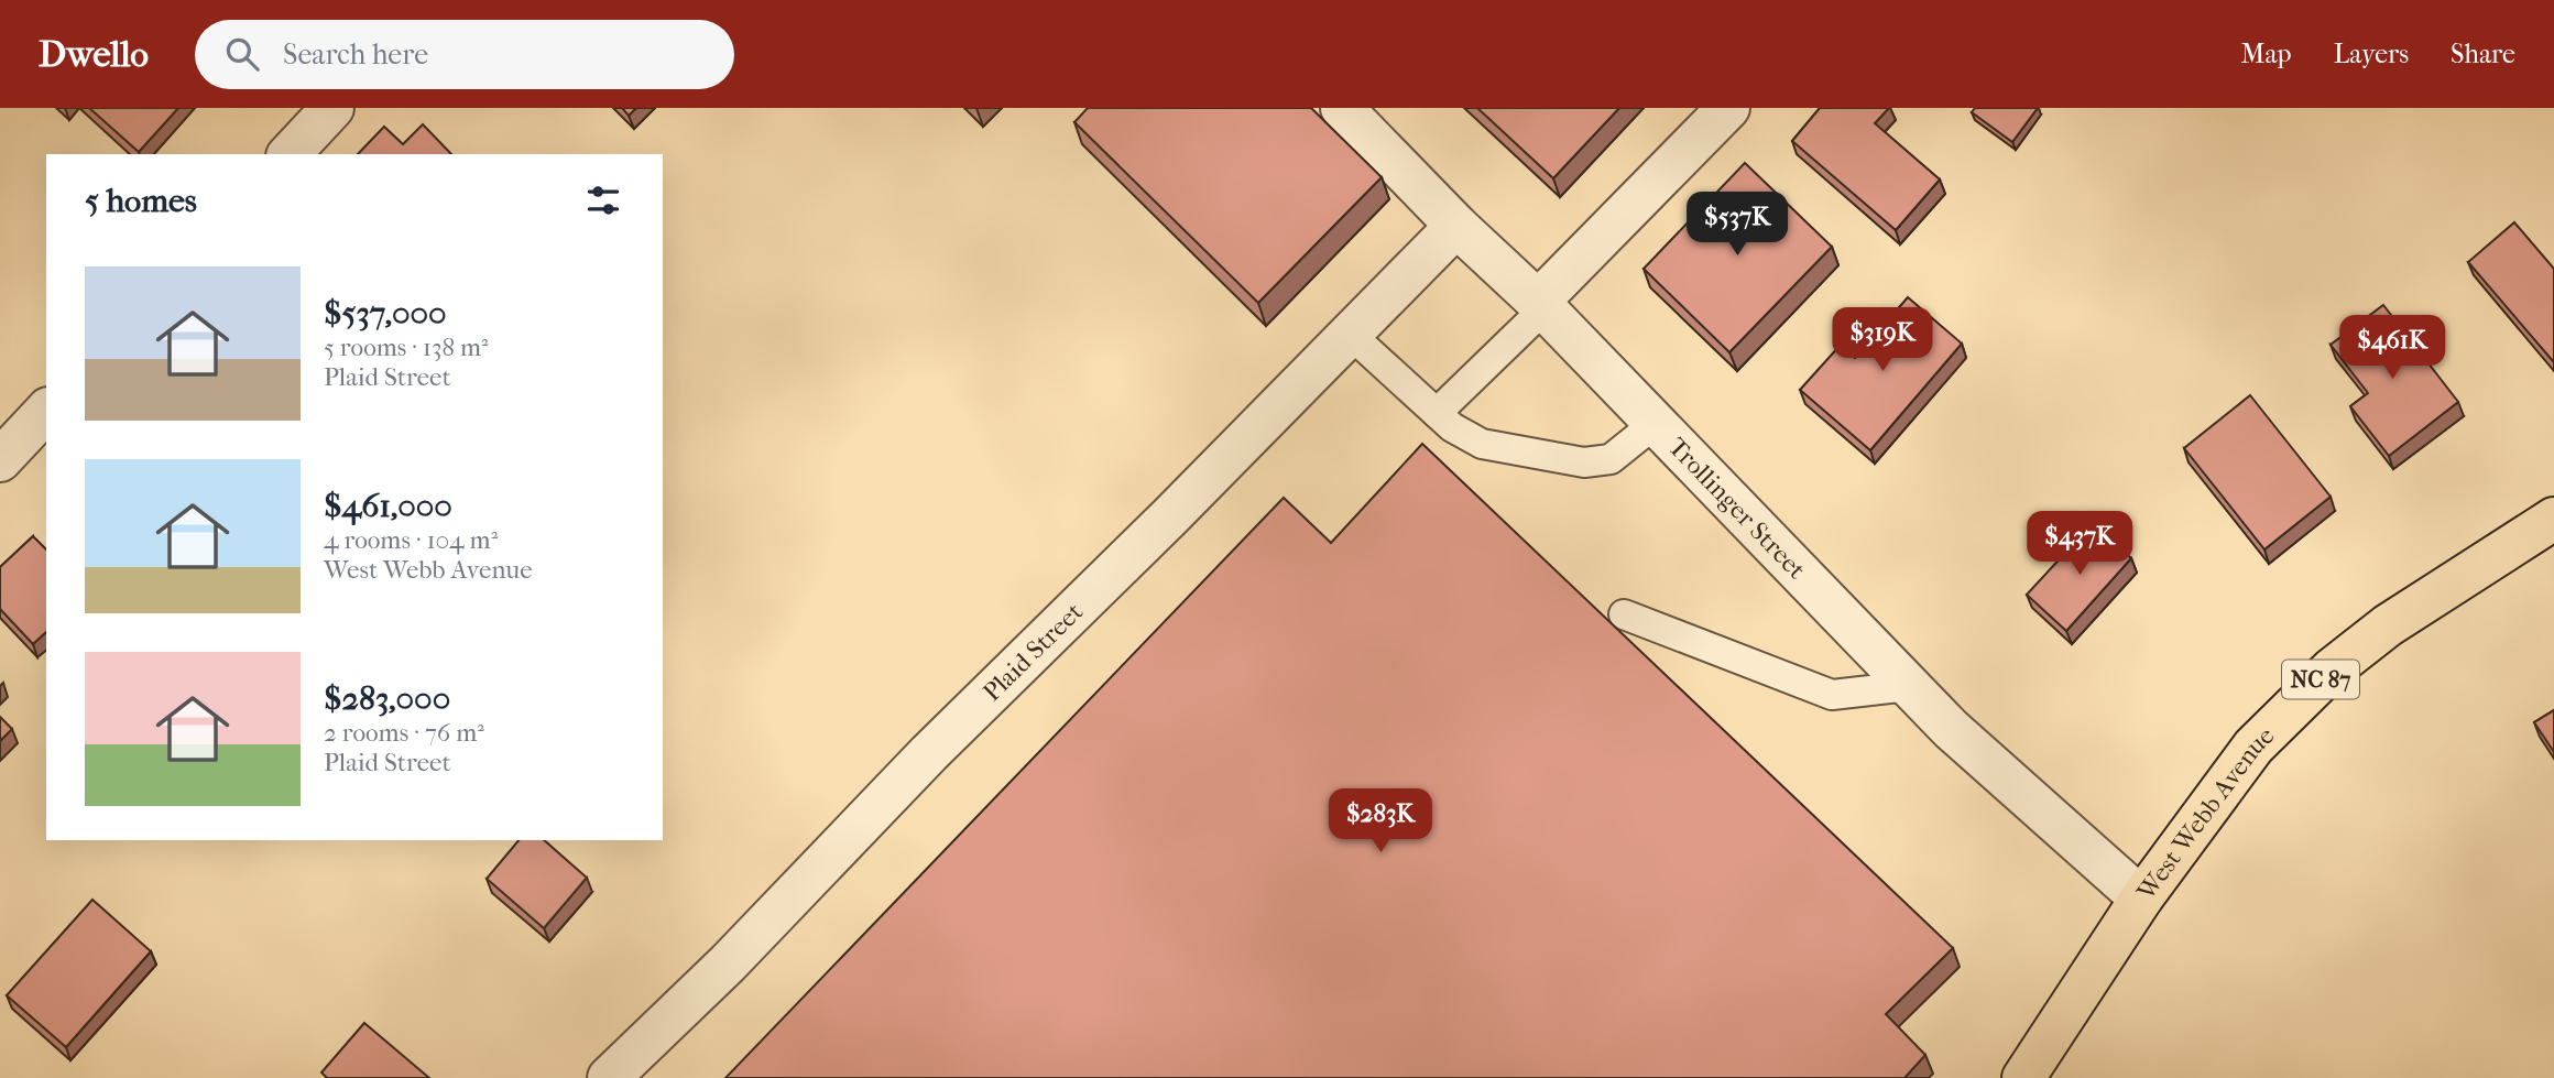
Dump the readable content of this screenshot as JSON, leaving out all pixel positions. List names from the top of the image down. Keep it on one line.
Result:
{"streets":{"highway":["NC 87","West Webb Avenue"],"street":["Trollinger Street","Plaid Street"]},"crossings":[["Trollinger Street","Plaid Street"],["Trollinger Street","West Webb Avenue"]],"page":{"header":"Dwello","search":"Search here","nav":["Map","Layers","Share"],"heading":"5 homes","price":["$537K","$319K","$461K","$437K","$283K"],"list":[{"name":"$537,000","note":"5 rooms · 138 m² · Plaid Street"},{"name":"$461,000","note":"4 rooms · 104 m² · West Webb Avenue"},{"name":"$283,000","note":"2 rooms · 76 m² · Plaid Street"}]}}
